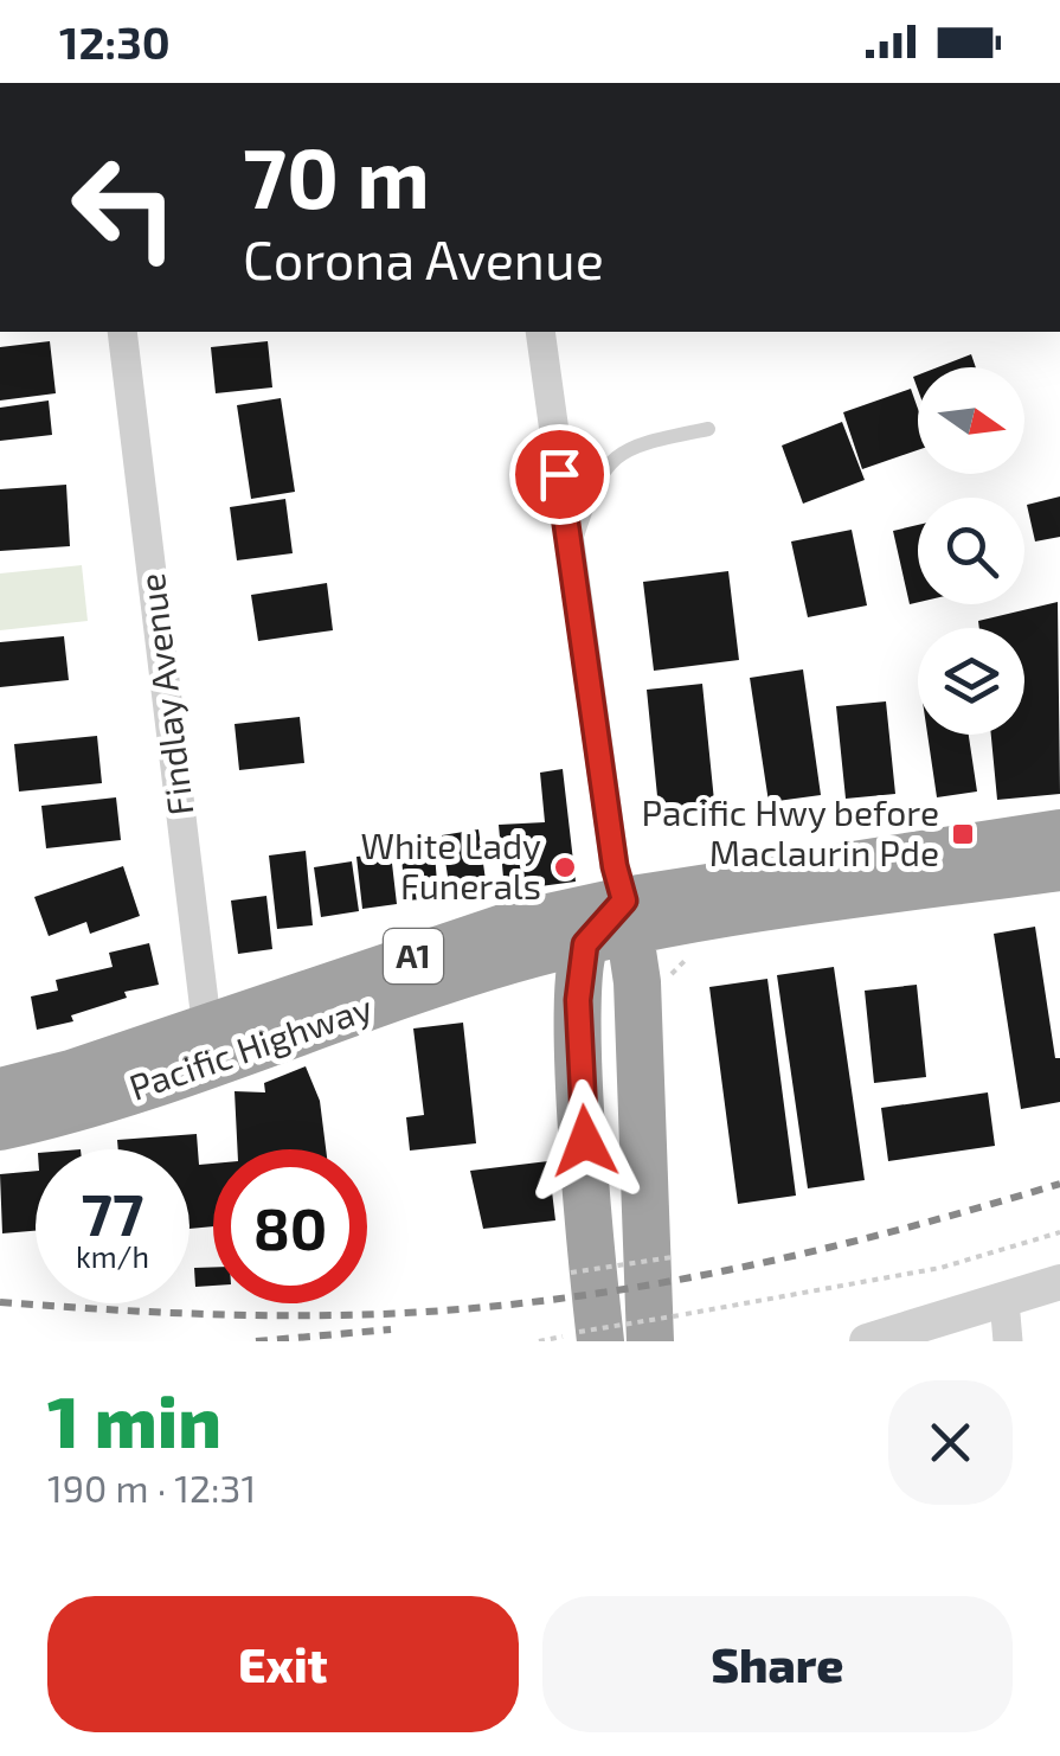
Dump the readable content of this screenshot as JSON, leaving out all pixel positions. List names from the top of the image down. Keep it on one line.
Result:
{"streets":{"highway":["A1","Pacific Highway"],"street":["Findlay Avenue"]},"crossings":[["Findlay Avenue","Pacific Highway"]],"places":{"transit":["Pacific Hwy before Maclaurin Pde"],"other":["White Lady Funerals"]},"north":"right","page":{"status":"12:30","turn":["70 m","Corona Avenue"],"speed":"77 km/h","limit":"80","heading":["1 min","190 m · 12:31"],"buttons":["Exit","Share"]}}
